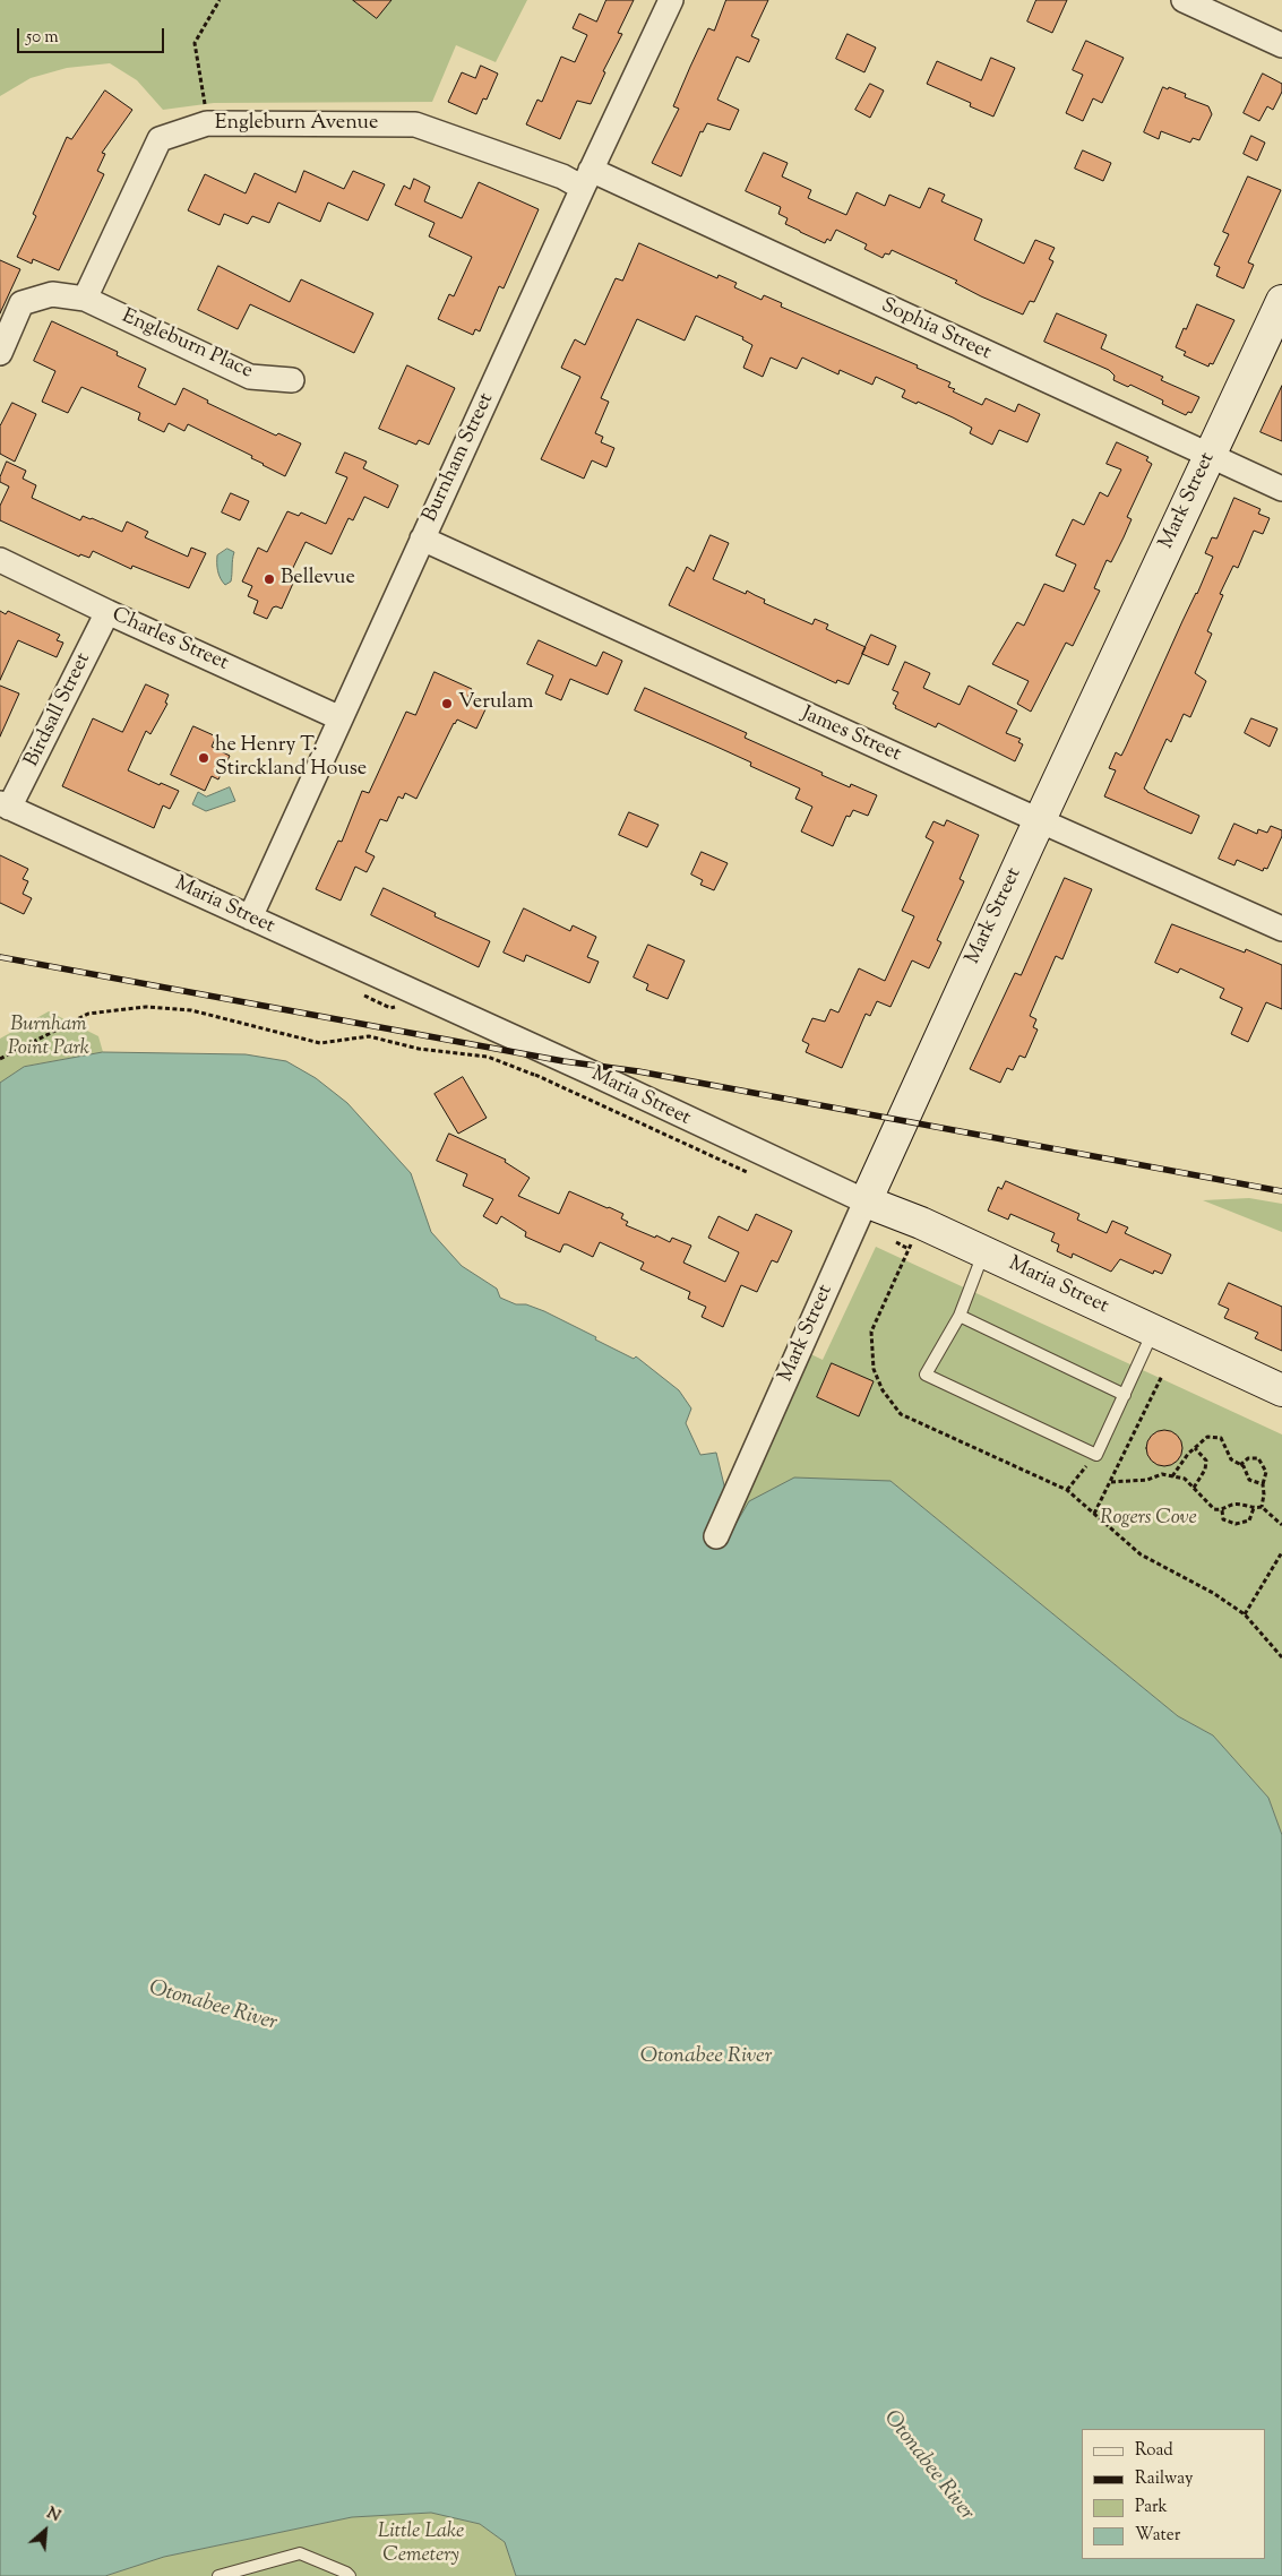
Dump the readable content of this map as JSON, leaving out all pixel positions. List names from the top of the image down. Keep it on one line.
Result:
{"streets":{"street":["Engleburn Avenue","Sophia Street","Engleburn Place","Burnham Street","Mark Street","Charles Street","Birdsall Street","James Street","Maria Street"]},"crossings":[["Engleburn Avenue","Sophia Street"],["Engleburn Avenue","Engleburn Place"],["Engleburn Avenue","Burnham Street"],["Sophia Street","Burnham Street"],["Sophia Street","Mark Street"],["Burnham Street","Charles Street"],["Burnham Street","James Street"],["Burnham Street","Maria Street"],["Mark Street","James Street"],["Mark Street","Maria Street"],["Charles Street","Birdsall Street"],["Birdsall Street","Maria Street"]],"water":["Otonabee River"],"parks":["Burnham Point Park","Rogers Cove","Little Lake Cemetery"],"places":["Bellevue","Verulam","he Henry T. Stirckland House"],"legend":["Road","Railway","Park","Water"],"scale_bar":"50 m","north":"top right"}
